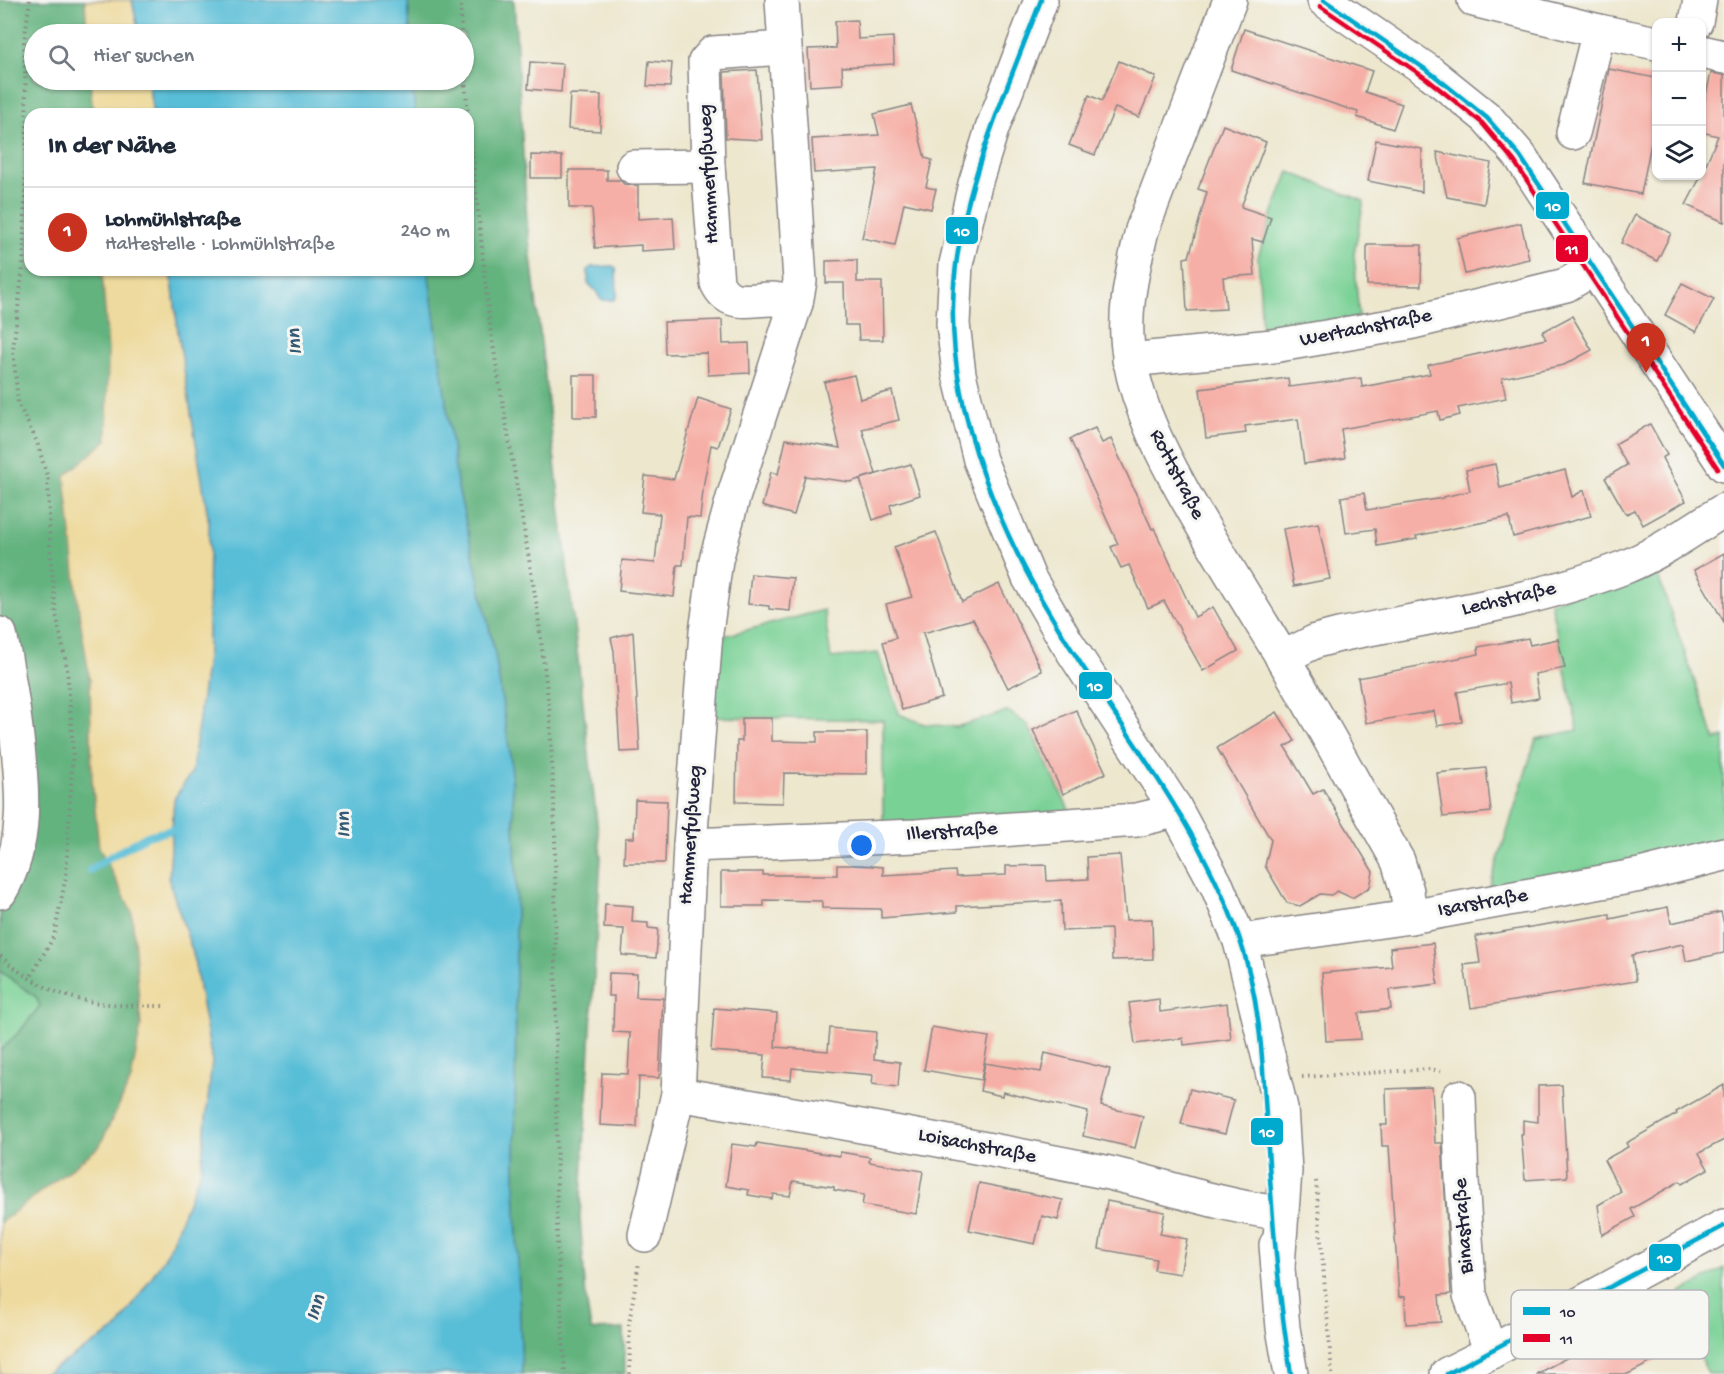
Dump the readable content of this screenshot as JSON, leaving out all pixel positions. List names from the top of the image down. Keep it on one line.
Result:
{"streets":{"street":["Hammerfußweg","Wertachstraße","Rottstraße","Lechstraße","Illerstraße","Isarstraße","Loisachstraße","Binastraße"]},"crossings":[["Hammerfußweg","Illerstraße"],["Hammerfußweg","Loisachstraße"],["Wertachstraße","Rottstraße"],["Rottstraße","Lechstraße"],["Rottstraße","Isarstraße"]],"water":["Inn"],"lines":["transit line 10","transit line 11"],"legend":["10","11"],"page":{"map_buttons":["+","−"],"search":"Hier suchen","heading":"In der Nähe","list":[{"mark":"1","name":"Lohmühlstraße","note":"Haltestelle · Lohmühlstraße","value":"240 m"}],"pins":"1"}}
